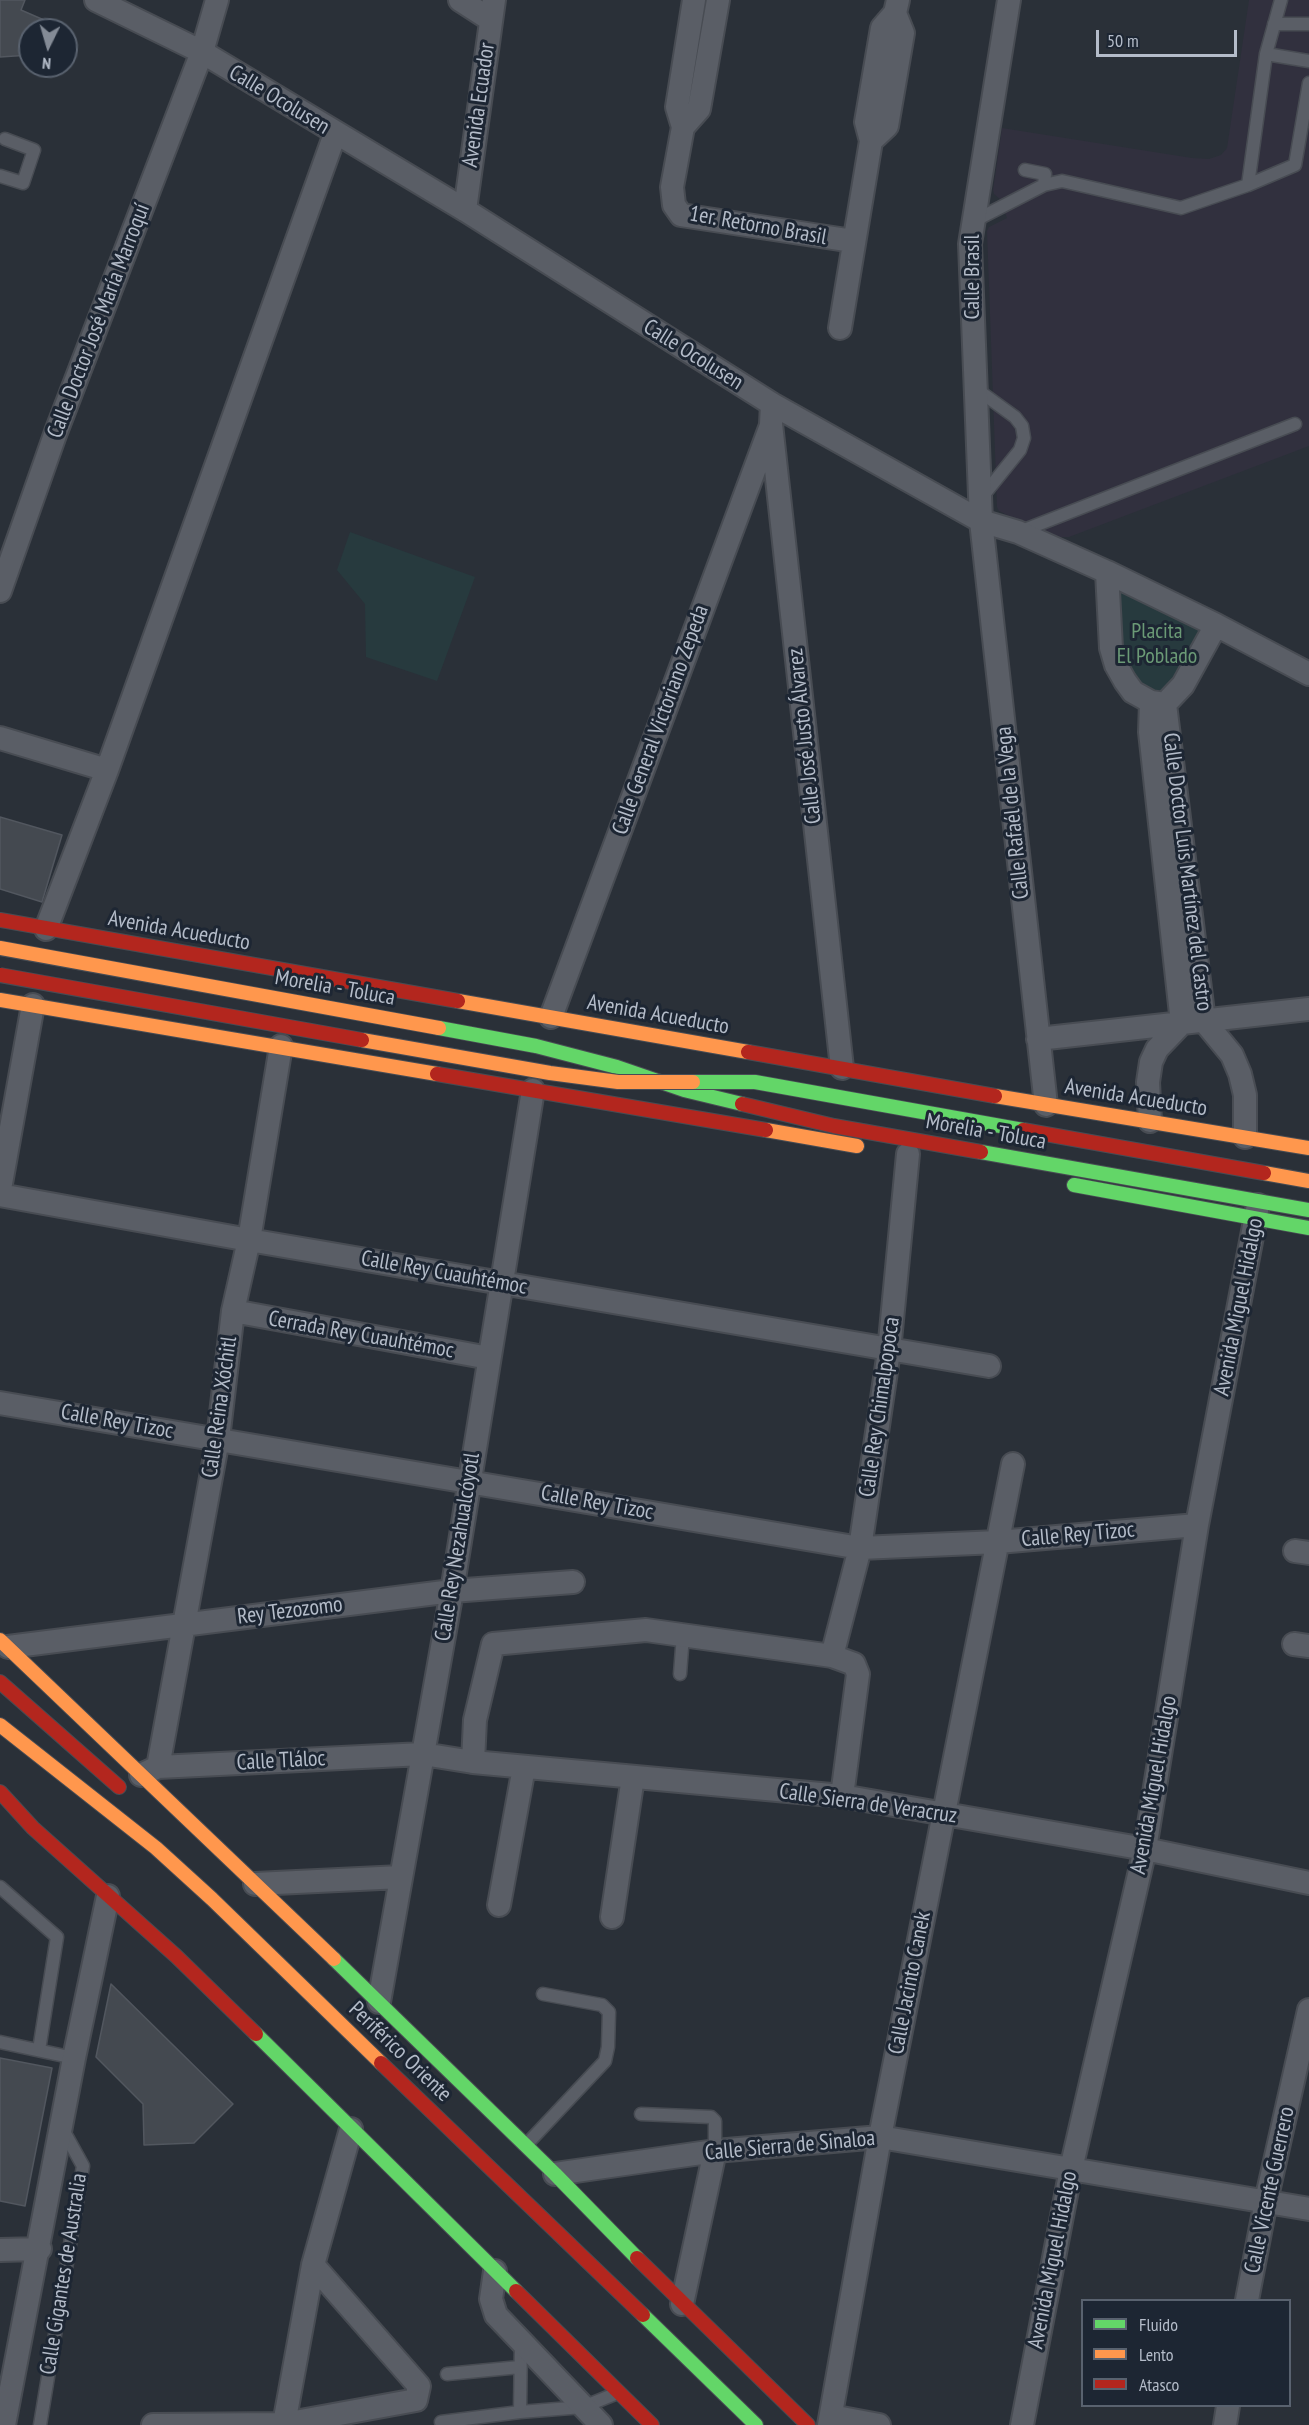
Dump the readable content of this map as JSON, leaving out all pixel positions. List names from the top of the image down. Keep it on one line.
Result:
{"streets":{"main road":["Avenida Acueducto","Morelia - Toluca","Periférico Oriente"],"street":["Calle Ocolusen","Avenida Ecuador","1er. Retorno Brasil","Calle Brasil","Calle Doctor José María Marroquí","Calle General Victoriano Zepeda","Calle José Justo Álvarez","Calle Rafaél de la Vega","Calle Doctor Luis Martínez del Castro","Calle Rey Cuauhtémoc","Avenida Miguel Hidalgo","Cerrada Rey Cuauhtémoc","Calle Reina Xóchitl","Calle Rey Chimalpopoca","Calle Rey Tizoc","Calle Rey Nezahualcóyotl","Rey Tezozomo","Calle Tláloc","Calle Sierra de Veracruz","Calle Jacinto Canek","Calle Sierra de Sinaloa","Calle Vicente Guerrero","Calle Gigantes de Australia"]},"crossings":[["Calle Ocolusen","Avenida Ecuador"],["Calle Ocolusen","Calle Brasil"],["Calle Ocolusen","Calle Doctor José María Marroquí"],["Calle Ocolusen","Calle General Victoriano Zepeda"],["Calle Ocolusen","Calle José Justo Álvarez"],["Calle Ocolusen","Calle Rafaél de la Vega"],["Calle Brasil","Calle Rafaél de la Vega"],["Calle General Victoriano Zepeda","Calle José Justo Álvarez"],["Calle General Victoriano Zepeda","Avenida Acueducto"],["Calle José Justo Álvarez","Avenida Acueducto"],["Calle Rafaél de la Vega","Avenida Acueducto"],["Calle Doctor Luis Martínez del Castro","Avenida Acueducto"],["Avenida Acueducto","Avenida Miguel Hidalgo"],["Morelia - Toluca","Avenida Miguel Hidalgo"],["Calle Rey Cuauhtémoc","Calle Reina Xóchitl"],["Calle Rey Cuauhtémoc","Calle Rey Chimalpopoca"],["Calle Rey Cuauhtémoc","Calle Rey Nezahualcóyotl"],["Avenida Miguel Hidalgo","Calle Rey Tizoc"],["Avenida Miguel Hidalgo","Calle Sierra de Veracruz"],["Avenida Miguel Hidalgo","Calle Sierra de Sinaloa"],["Cerrada Rey Cuauhtémoc","Calle Reina Xóchitl"],["Cerrada Rey Cuauhtémoc","Calle Rey Nezahualcóyotl"],["Calle Reina Xóchitl","Calle Rey Tizoc"],["Calle Reina Xóchitl","Rey Tezozomo"],["Calle Reina Xóchitl","Calle Tláloc"],["Calle Rey Chimalpopoca","Calle Rey Tizoc"],["Calle Rey Tizoc","Calle Rey Nezahualcóyotl"],["Calle Rey Tizoc","Calle Jacinto Canek"],["Calle Rey Nezahualcóyotl","Rey Tezozomo"],["Calle Rey Nezahualcóyotl","Calle Tláloc"],["Calle Rey Nezahualcóyotl","Calle Sierra de Veracruz"],["Calle Tláloc","Calle Sierra de Veracruz"],["Calle Sierra de Veracruz","Calle Jacinto Canek"],["Calle Jacinto Canek","Calle Sierra de Sinaloa"],["Calle Sierra de Sinaloa","Calle Vicente Guerrero"]],"parks":["Placita El Poblado"],"legend":["Fluido","Lento","Atasco"],"scale_bar":"50 m","north":"bottom"}
